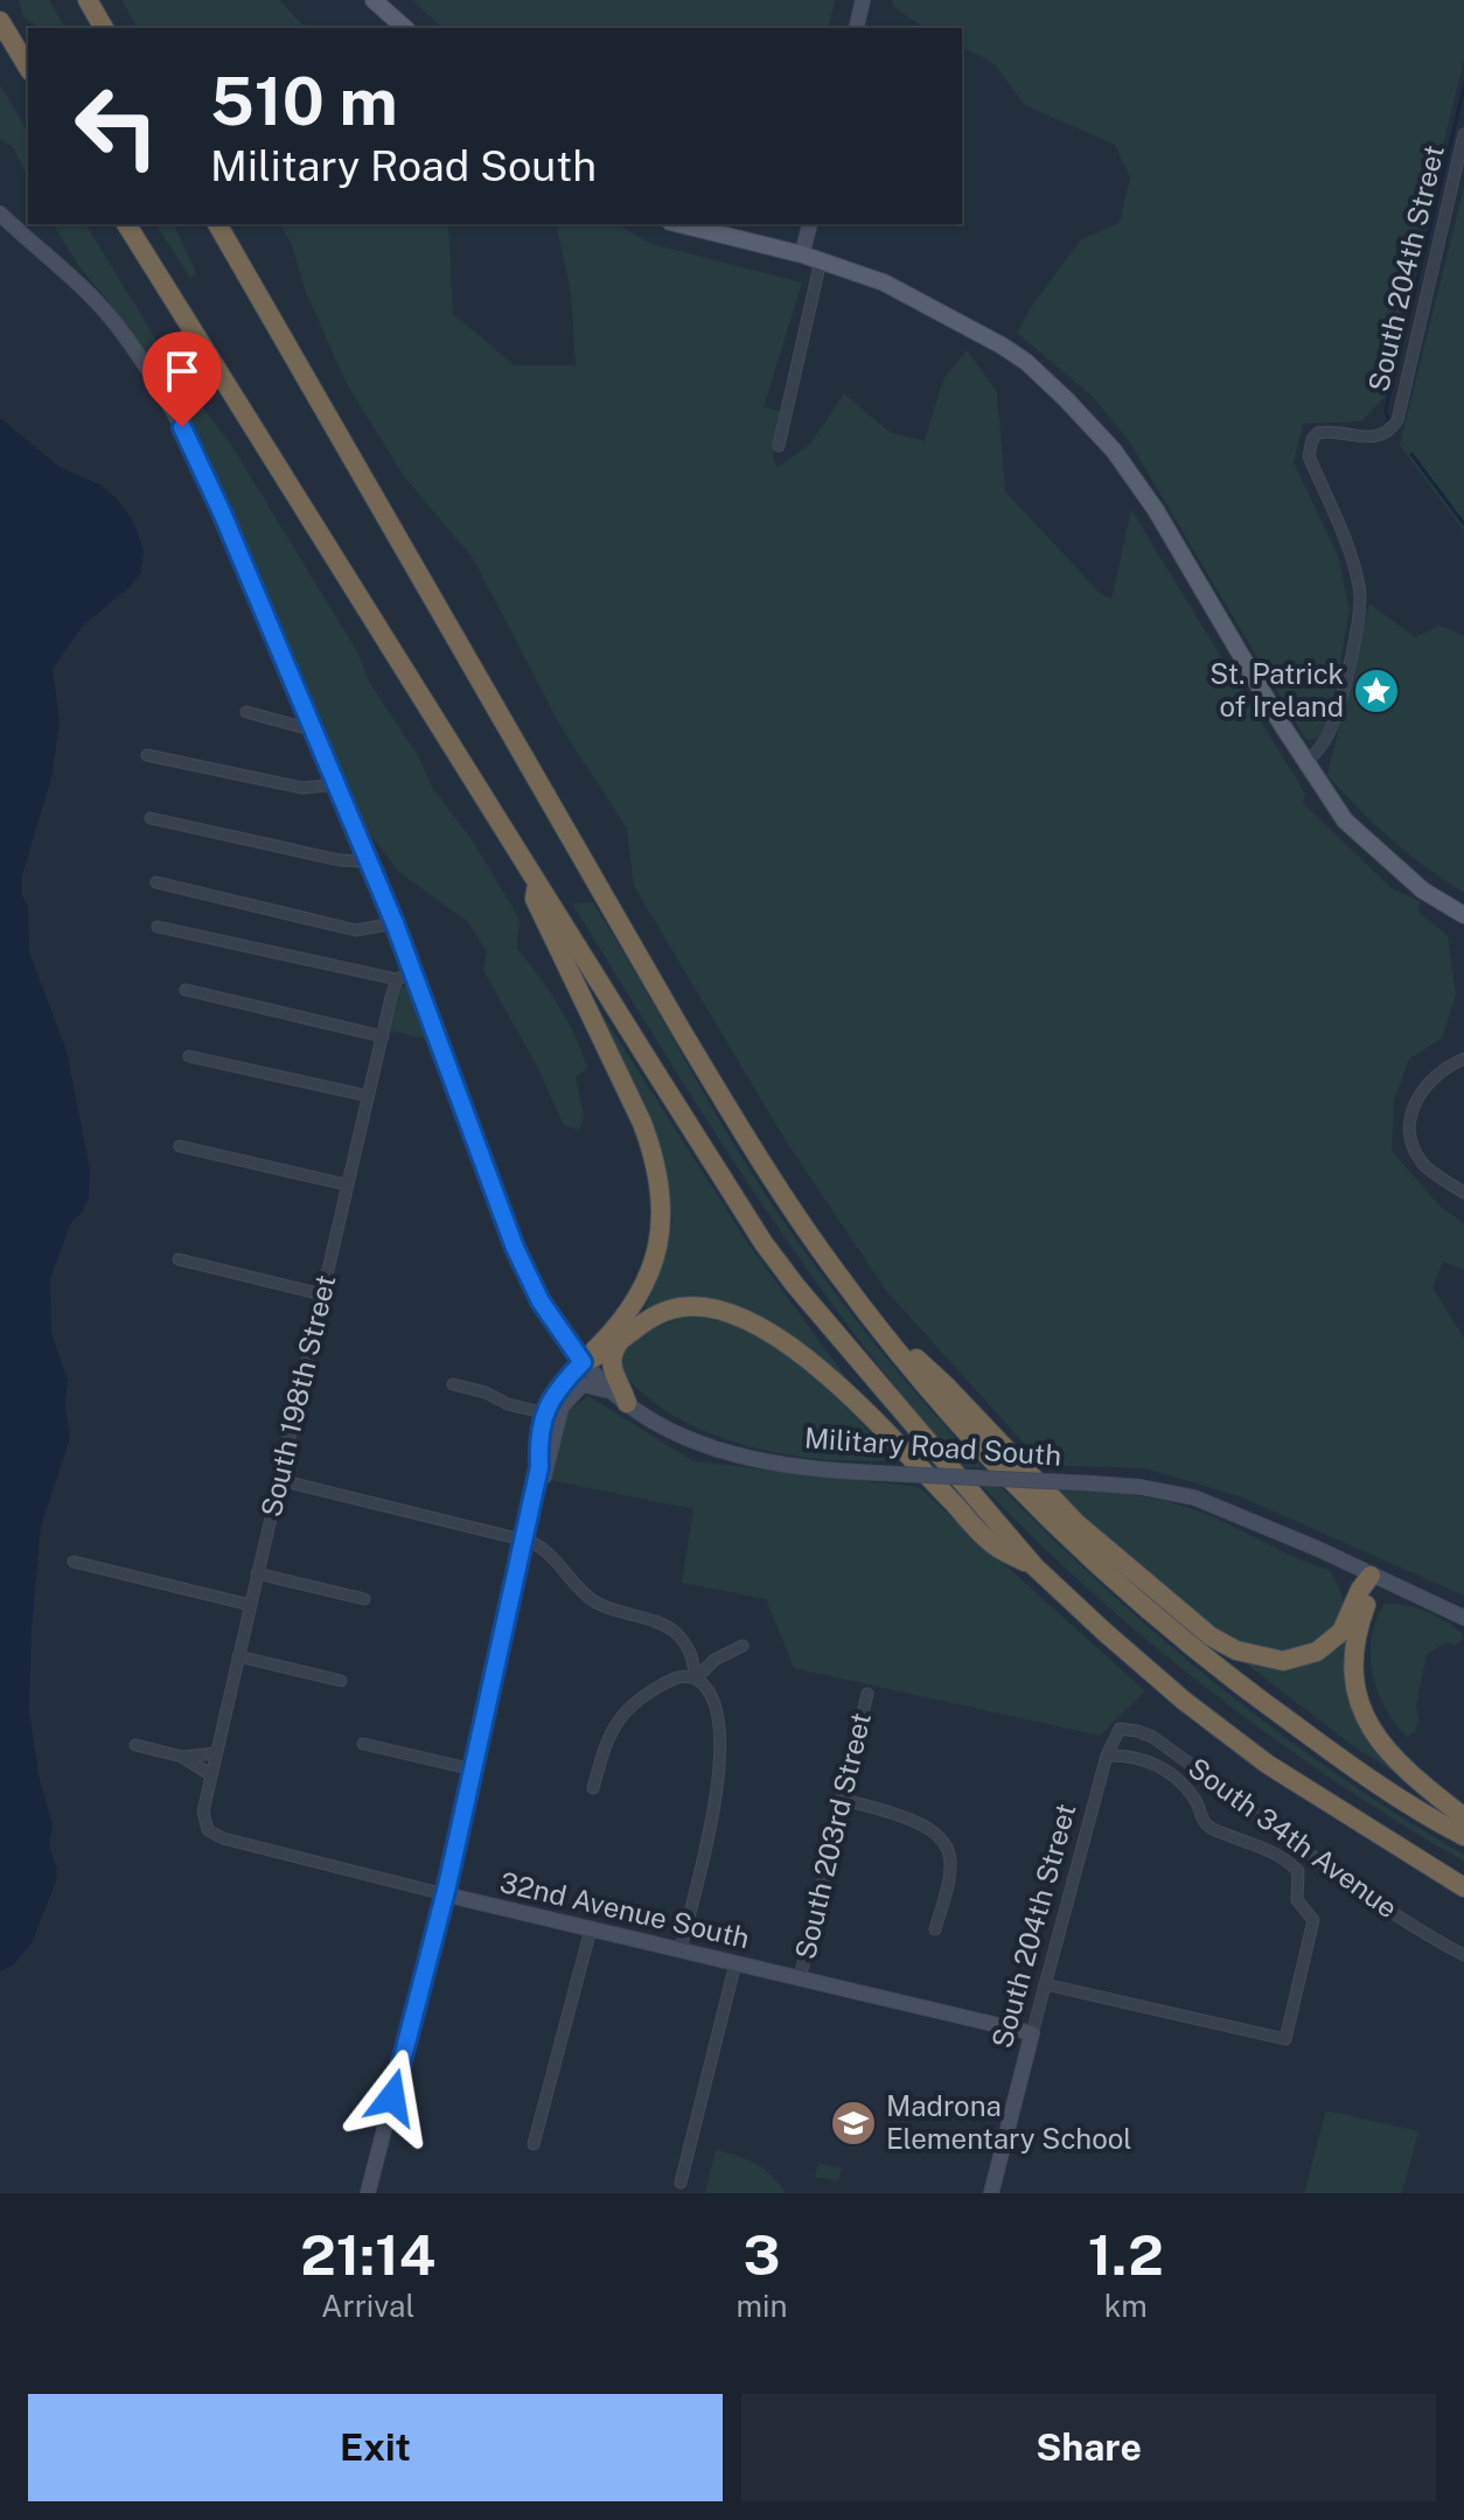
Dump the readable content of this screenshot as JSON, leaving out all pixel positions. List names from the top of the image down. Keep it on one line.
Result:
{"streets":{"main road":["South 204th Street","Military Road South","32nd Avenue South"],"street":["South 198th Street","South 203rd Street","South 34th Avenue"]},"crossings":[["South 204th Street","South 34th Avenue"],["South 204th Street","32nd Avenue South"],["South 198th Street","32nd Avenue South"],["South 203rd Street","32nd Avenue South"]],"places":{"place":["St. Patrick of Ireland"],"school or university":["Madrona Elementary School"]},"page":{"turn":["510 m","Military Road South"],"eta":["21:14","Arrival","3","min","1.2","km"],"buttons":["Exit","Share"]}}
